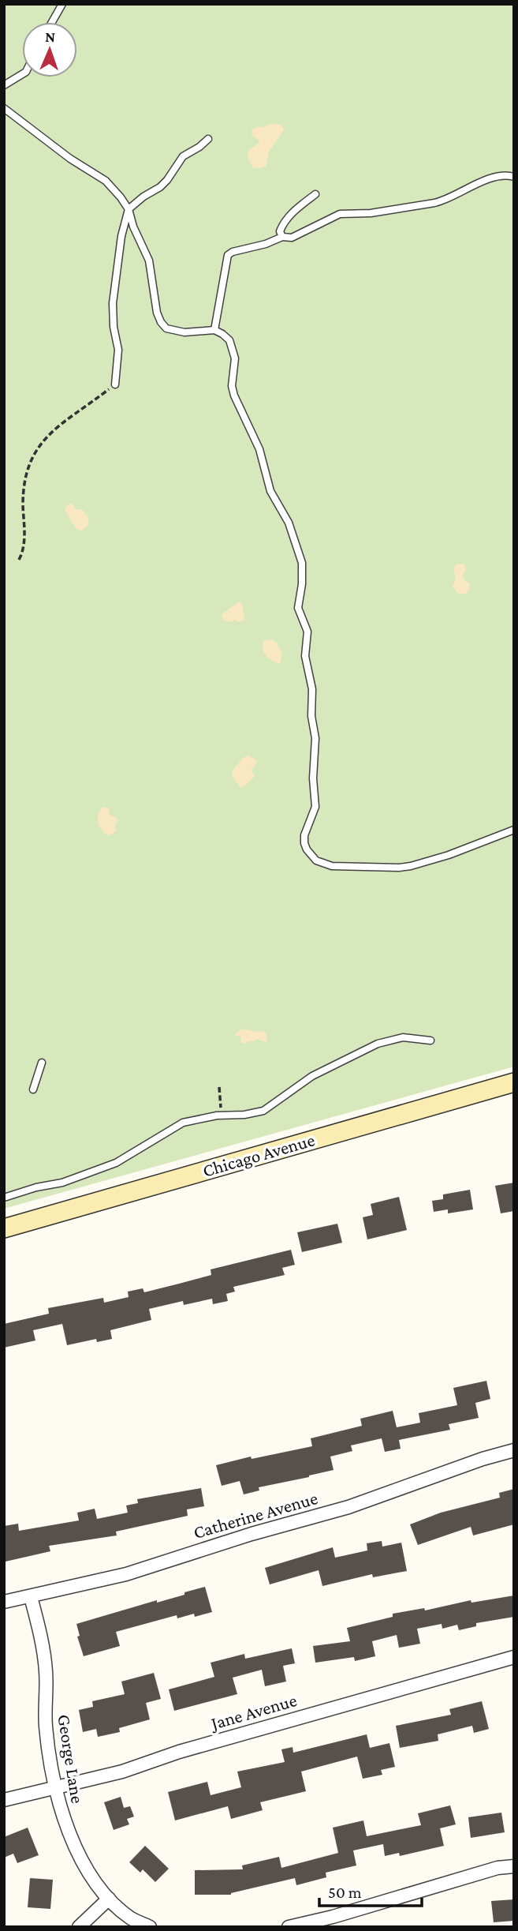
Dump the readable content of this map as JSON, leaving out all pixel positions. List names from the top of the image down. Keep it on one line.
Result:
{"streets":{"main road":["Chicago Avenue"],"street":["Catherine Avenue","Jane Avenue","George Lane"]},"crossings":[["Catherine Avenue","George Lane"],["Jane Avenue","George Lane"]],"scale_bar":"50 m","north":"top"}
